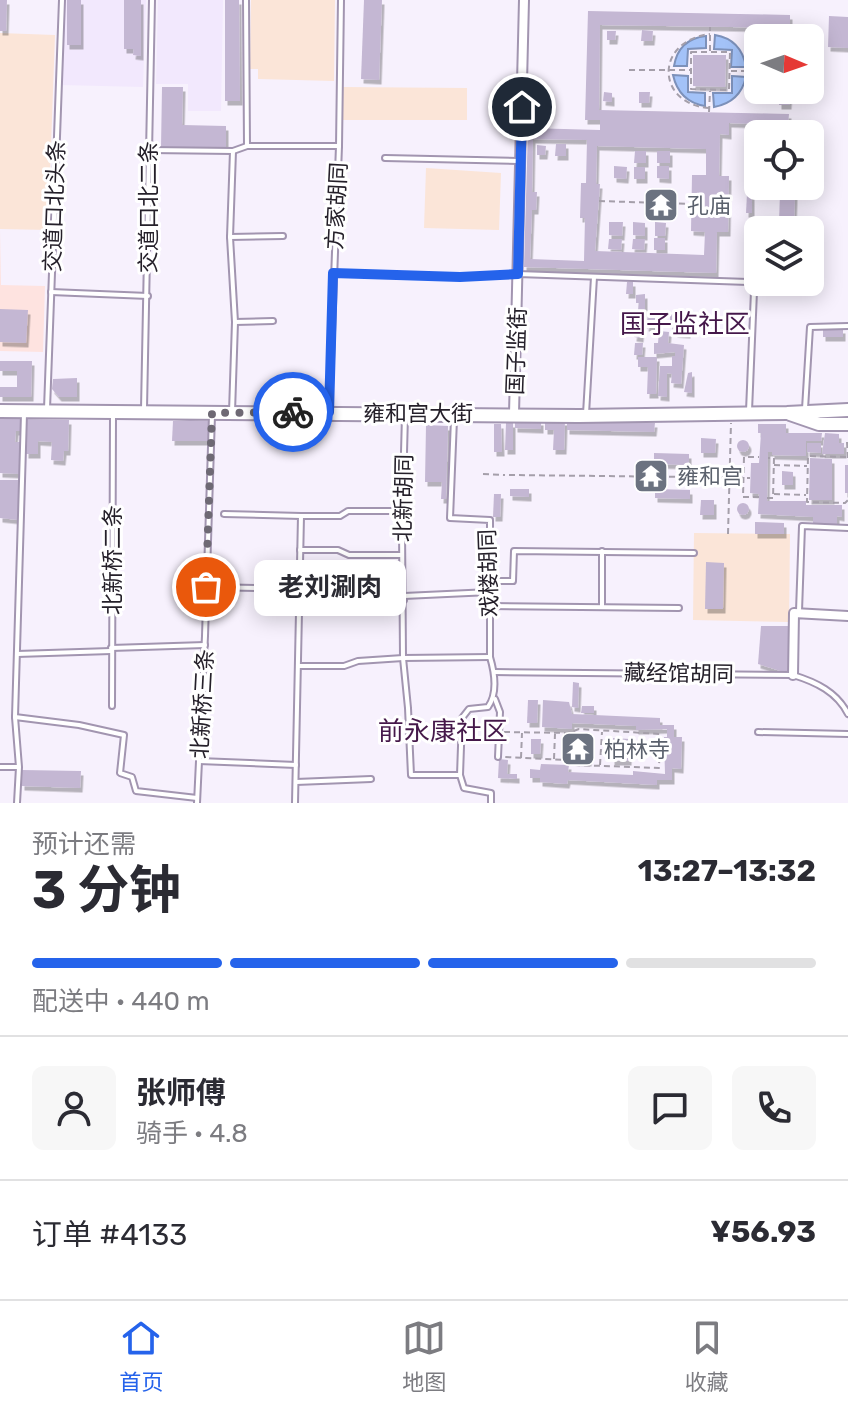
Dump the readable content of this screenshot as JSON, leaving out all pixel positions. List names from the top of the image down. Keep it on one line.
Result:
{"streets":{"main road":["雍和宫大街"],"street":["国子监街"],"lane":["交道口北头条","方家胡同","交道口北二条","北新胡同","北新桥二条","戏楼胡同","藏经馆胡同","北新桥三条"]},"crossings":[["交道口北头条","雍和宫大街"],["方家胡同","雍和宫大街"],["交道口北二条","雍和宫大街"],["国子监街","雍和宫大街"],["雍和宫大街","北新胡同"],["雍和宫大街","北新桥二条"],["雍和宫大街","戏楼胡同"],["雍和宫大街","北新桥三条"],["戏楼胡同","藏经馆胡同"]],"districts":["国子监社区","前永康社区"],"places":{"temple":["孔庙","雍和宫","柏林寺"],"other":["老刘涮肉"]},"north":"right","page":{"bubble":"老刘涮肉","heading":["3 分钟","预计还需","13:27–13:32"],"panel":["张师傅","骑手 · 4.8","订单 #4133","¥56.93"],"bar":"配送中 · 440 m","tabs":["首页","地图","收藏"]}}
